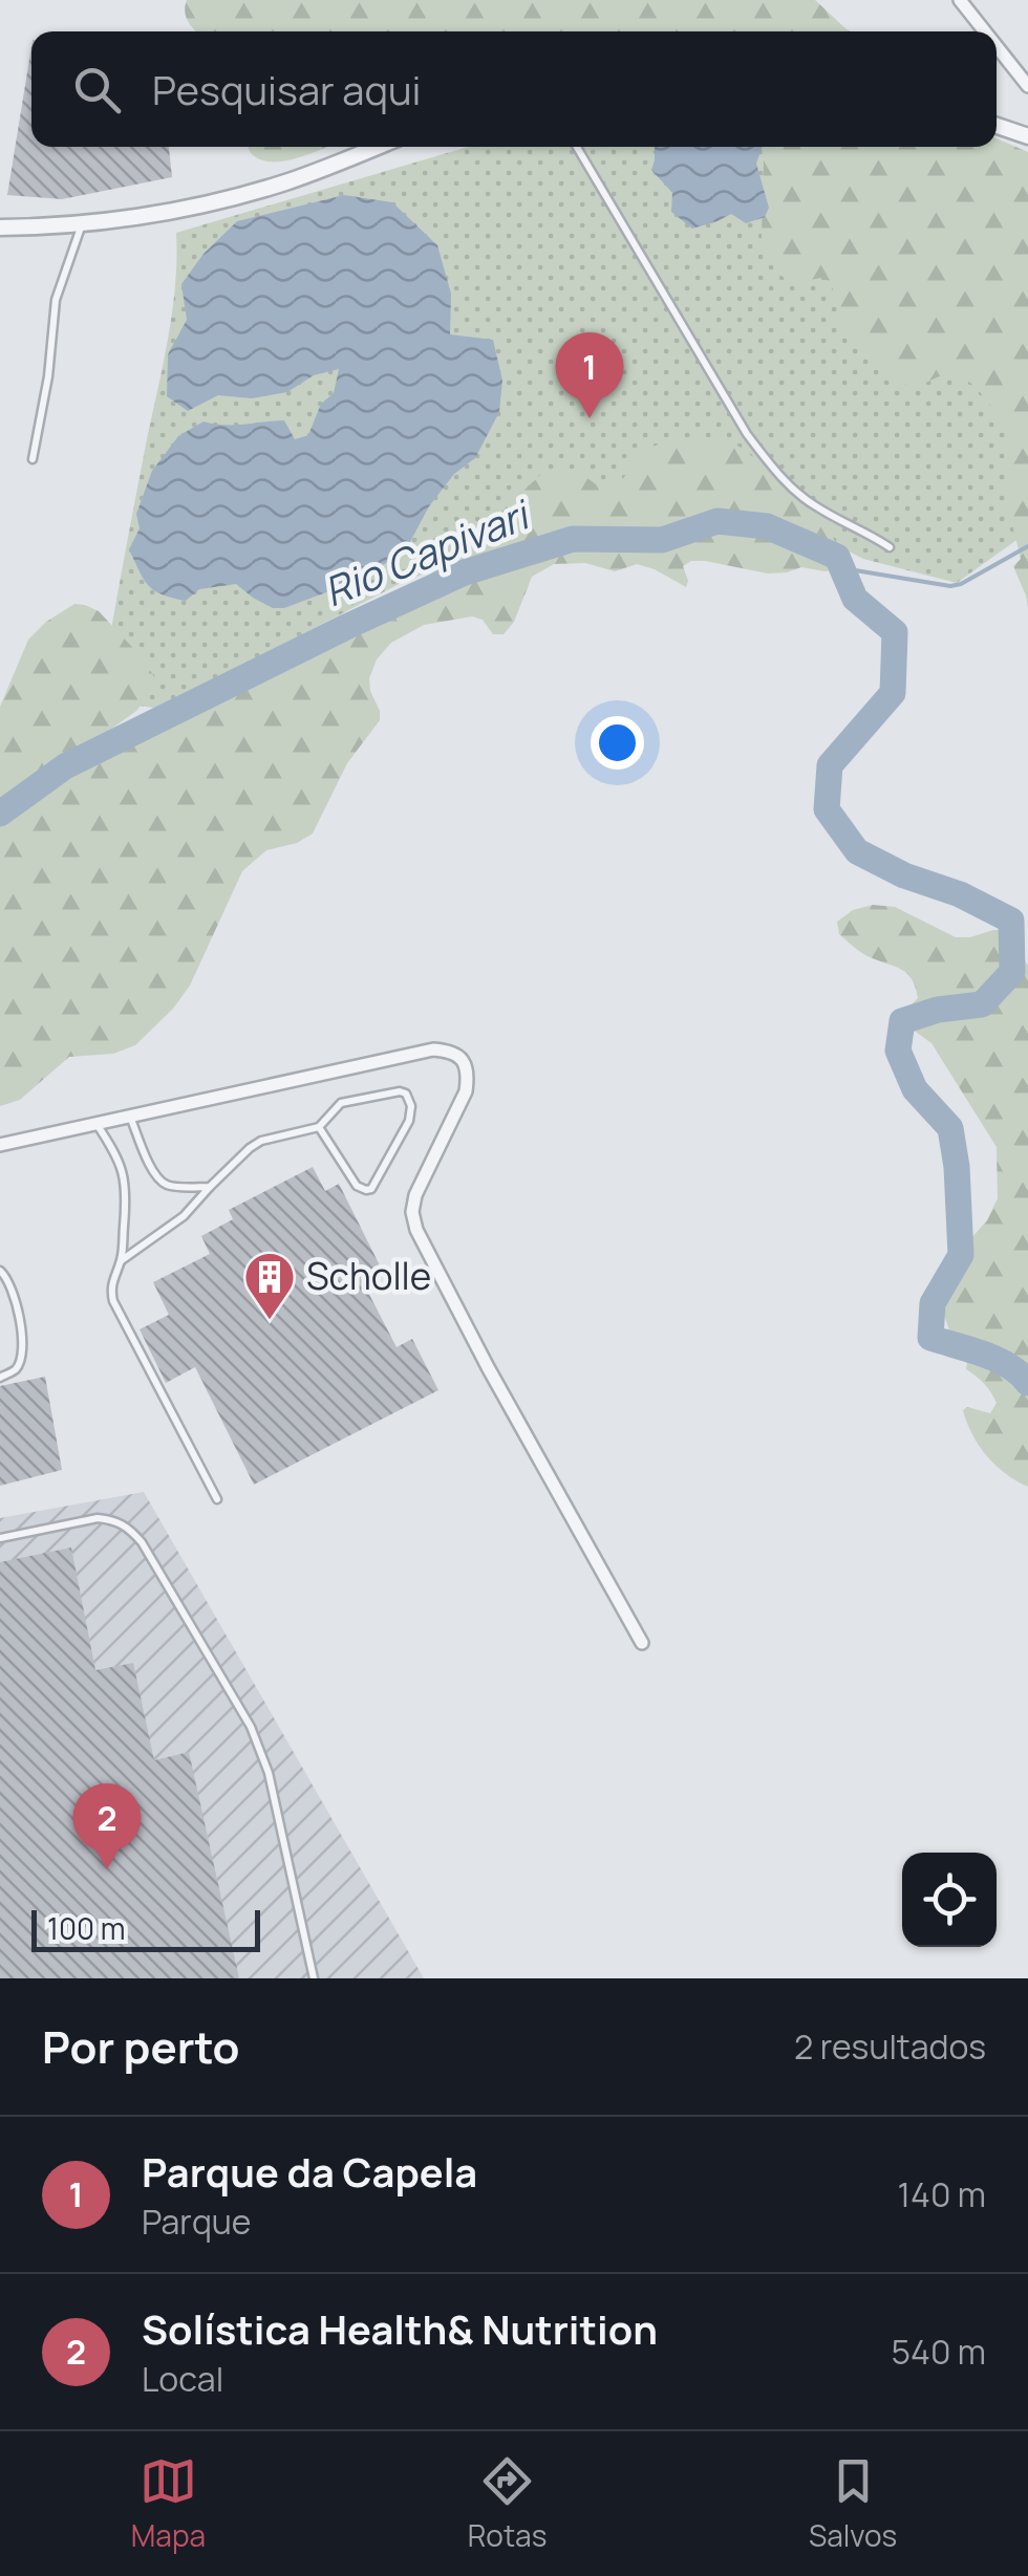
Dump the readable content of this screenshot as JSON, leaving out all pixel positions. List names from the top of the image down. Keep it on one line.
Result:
{"water":["Rio Capivari"],"places":{"building":["Scholle"]},"scale_bar":"100 m","page":{"search":"Pesquisar aqui","pins":["1","2"],"scale":"100 m","heading":["Por perto","2 resultados"],"list":[{"mark":"1","name":"Parque da Capela","note":"Parque","value":"140 m"},{"mark":"2","name":"Solística Health& Nutrition","note":"Local","value":"540 m"}],"nav":["Mapa","Rotas","Salvos"]}}
